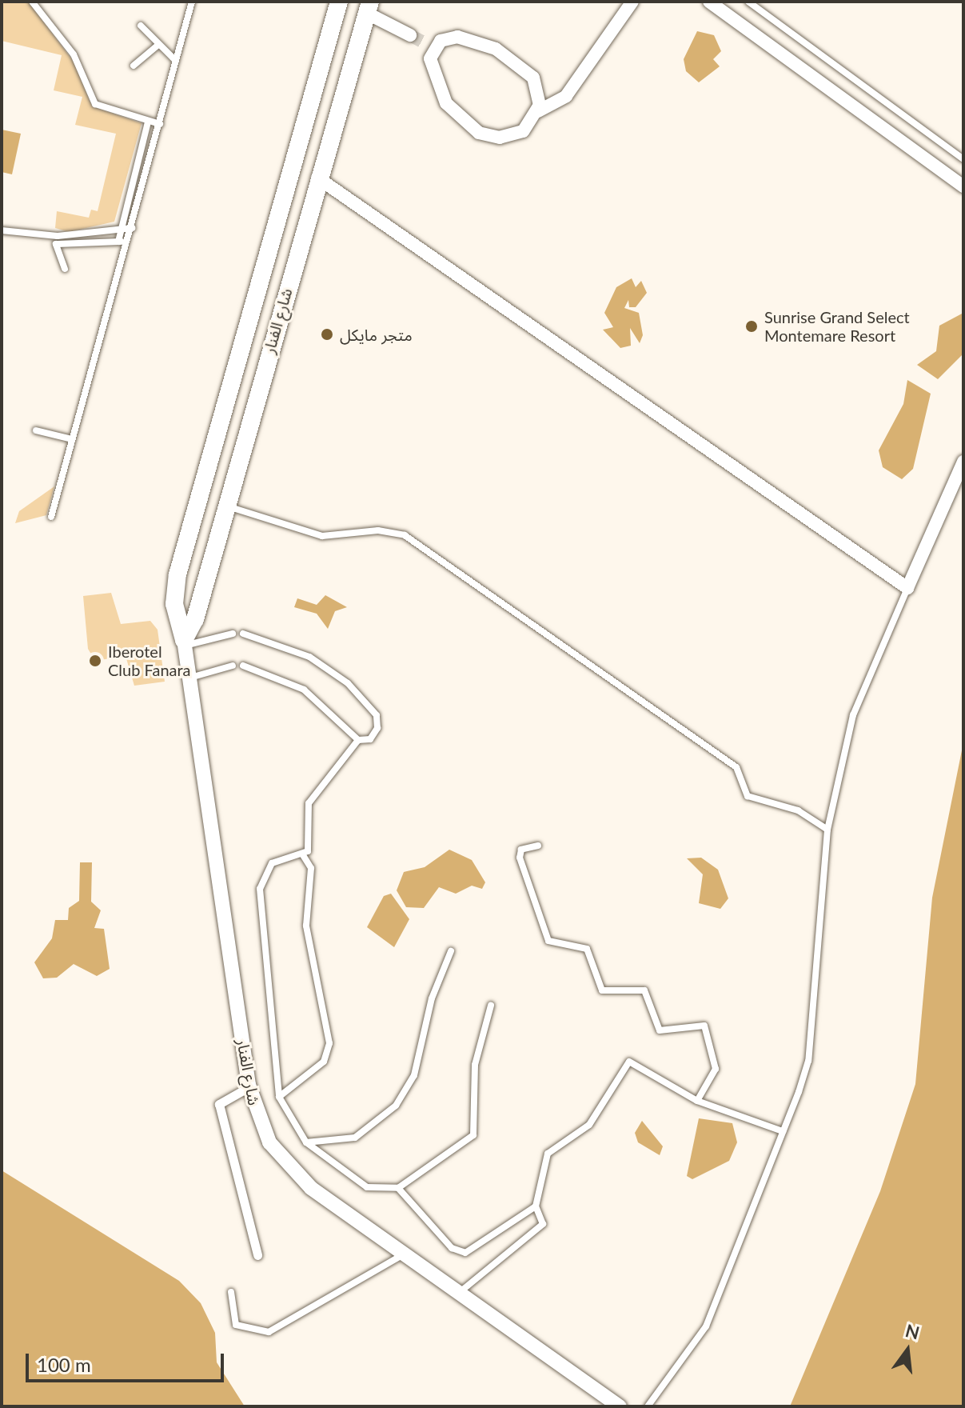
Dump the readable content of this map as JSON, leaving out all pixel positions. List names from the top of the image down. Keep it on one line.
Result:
{"streets":{"main road":["شارع الفنار"]},"places":["Sunrise Grand Select Montemare Resort","متجر مايكل","Iberotel Club Fanara"],"scale_bar":"100 m","north":"top"}
